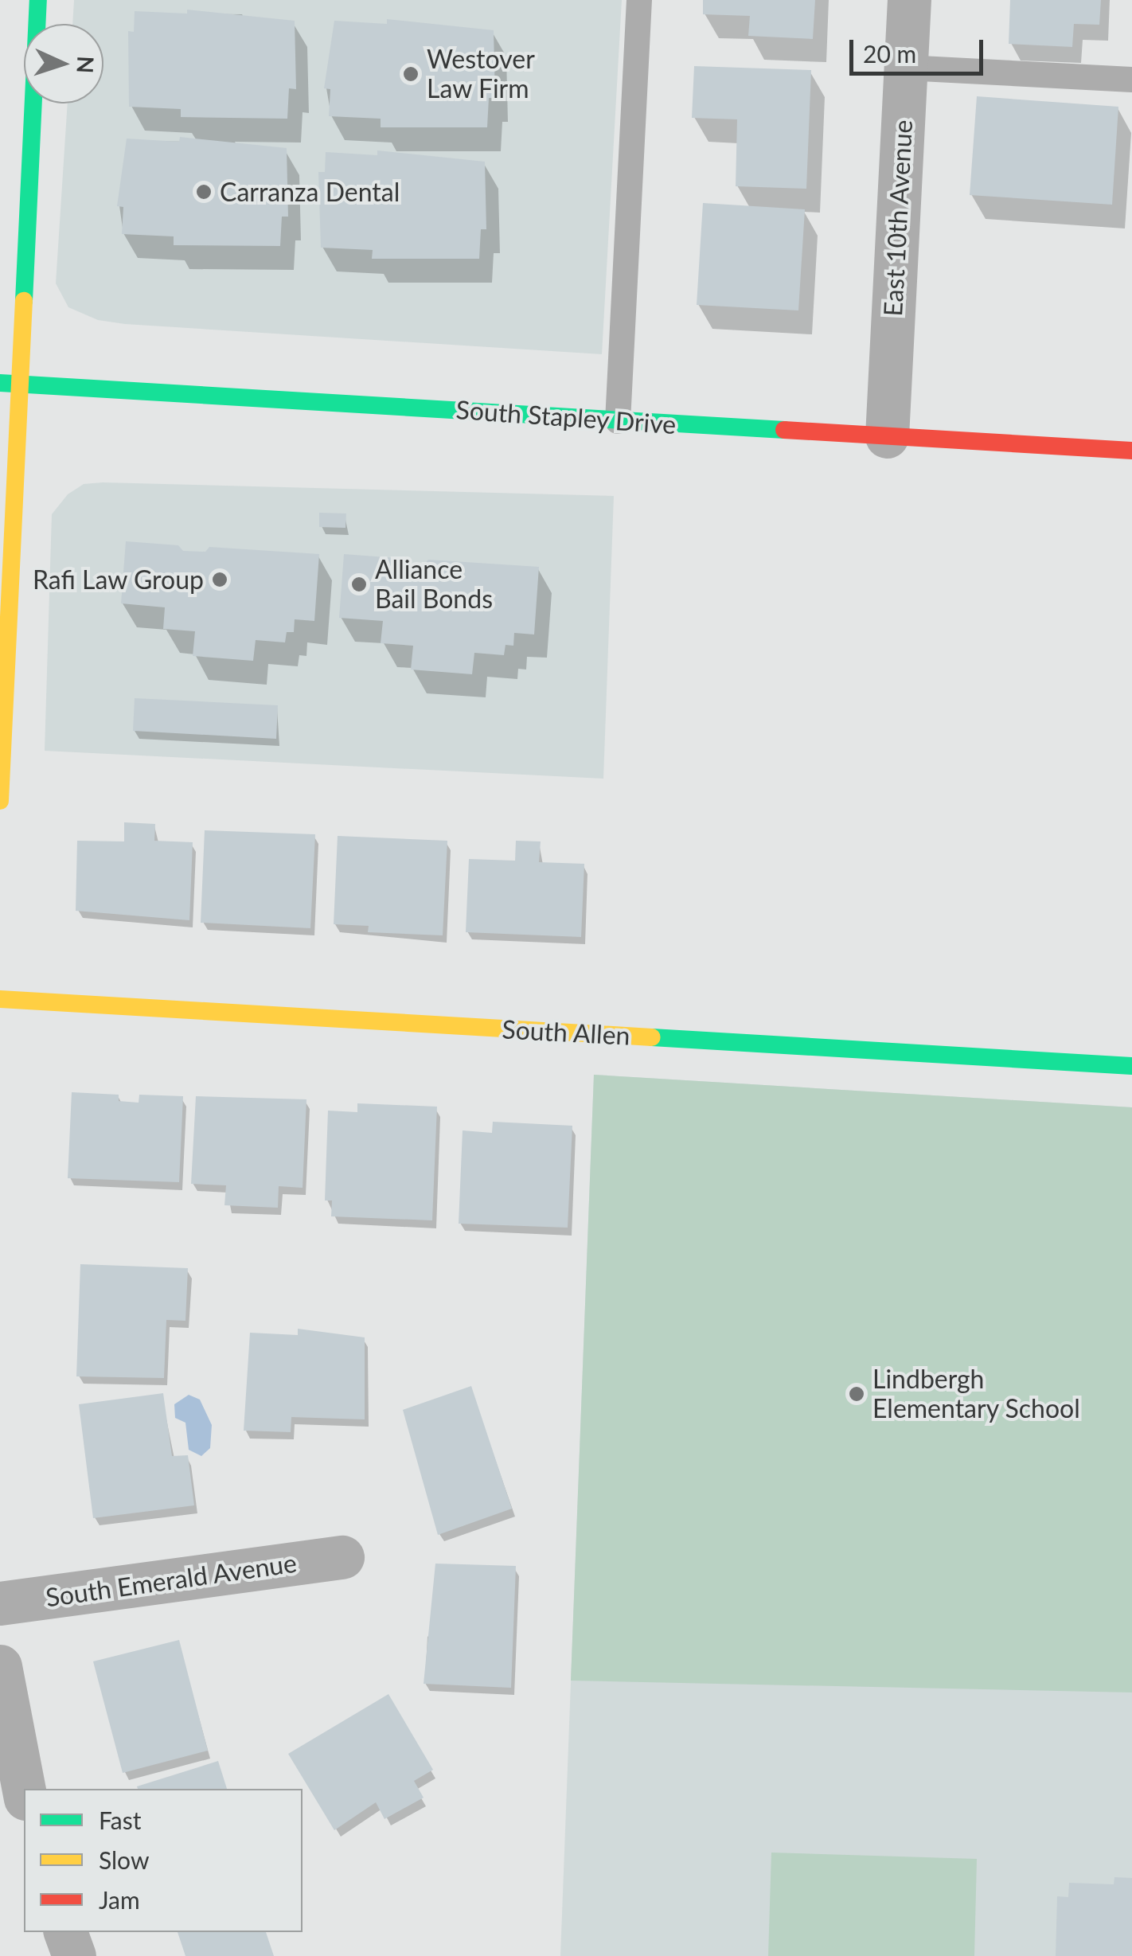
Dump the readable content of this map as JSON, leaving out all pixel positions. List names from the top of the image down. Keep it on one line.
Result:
{"streets":{"street":["East 10th Avenue","South Stapley Drive","South Allen","South Emerald Avenue"]},"crossings":[["East 10th Avenue","South Stapley Drive"]],"places":["Westover Law Firm","Carranza Dental","Rafi Law Group","Alliance Bail Bonds","Lindbergh Elementary School"],"legend":["Fast","Slow","Jam"],"scale_bar":"20 m","north":"right"}
